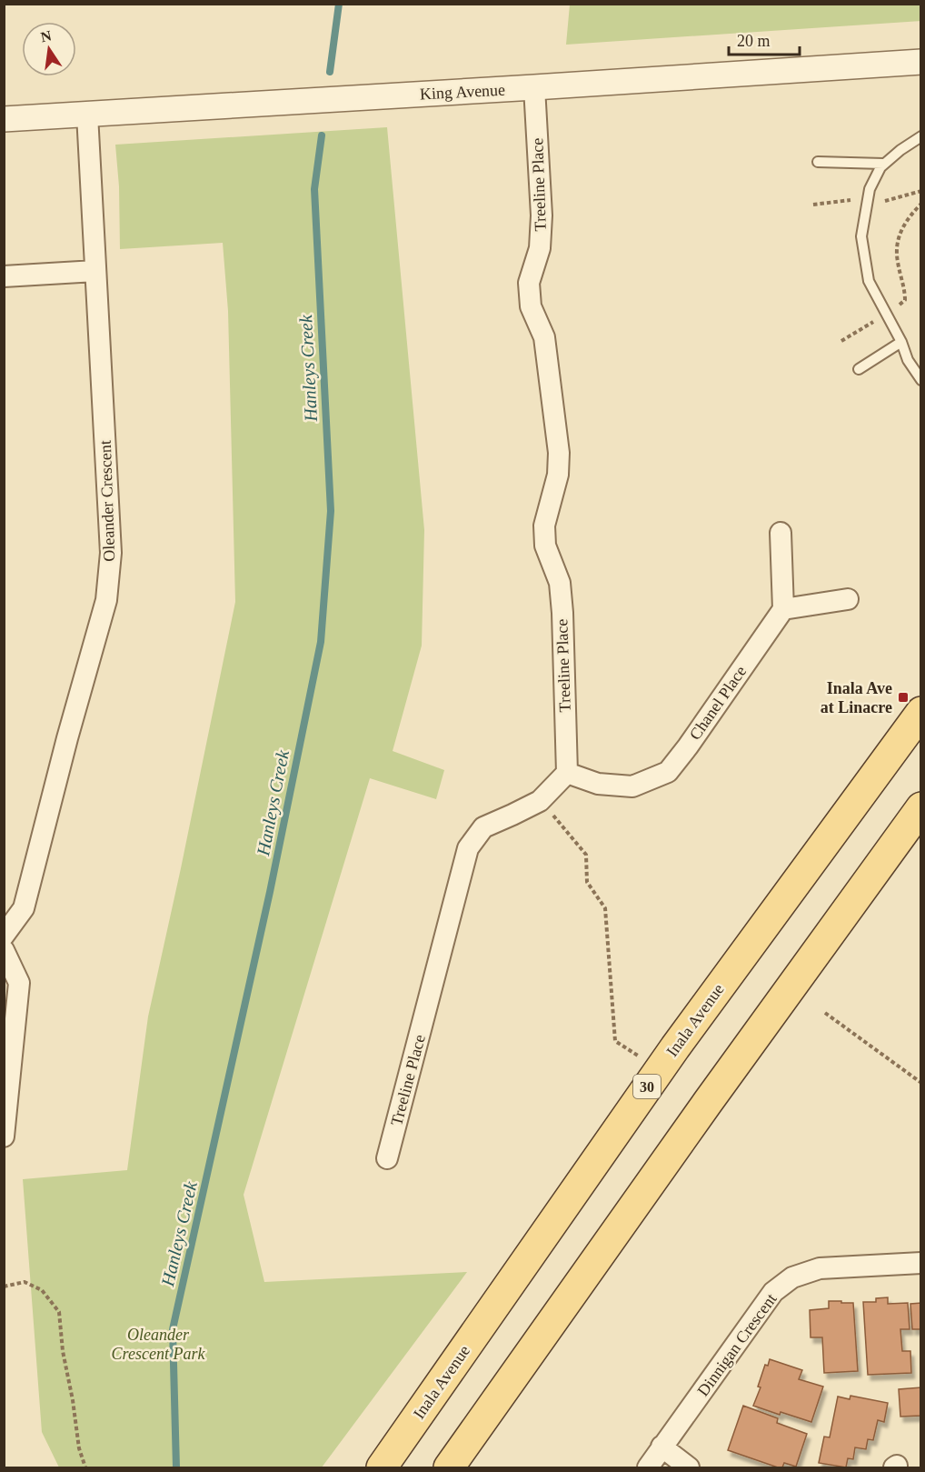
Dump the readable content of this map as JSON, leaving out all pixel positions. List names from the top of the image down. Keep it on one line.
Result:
{"streets":{"main road":["Inala Avenue","30"],"street":["King Avenue","Treeline Place","Oleander Crescent","Chanel Place","Dinnigan Crescent"]},"crossings":[["King Avenue","Treeline Place"],["King Avenue","Oleander Crescent"],["Treeline Place","Chanel Place"]],"water":["Hanleys Creek"],"parks":["Oleander Crescent Park"],"places":{"transit":["Inala Ave at Linacre"]},"scale_bar":"20 m","north":"top"}
